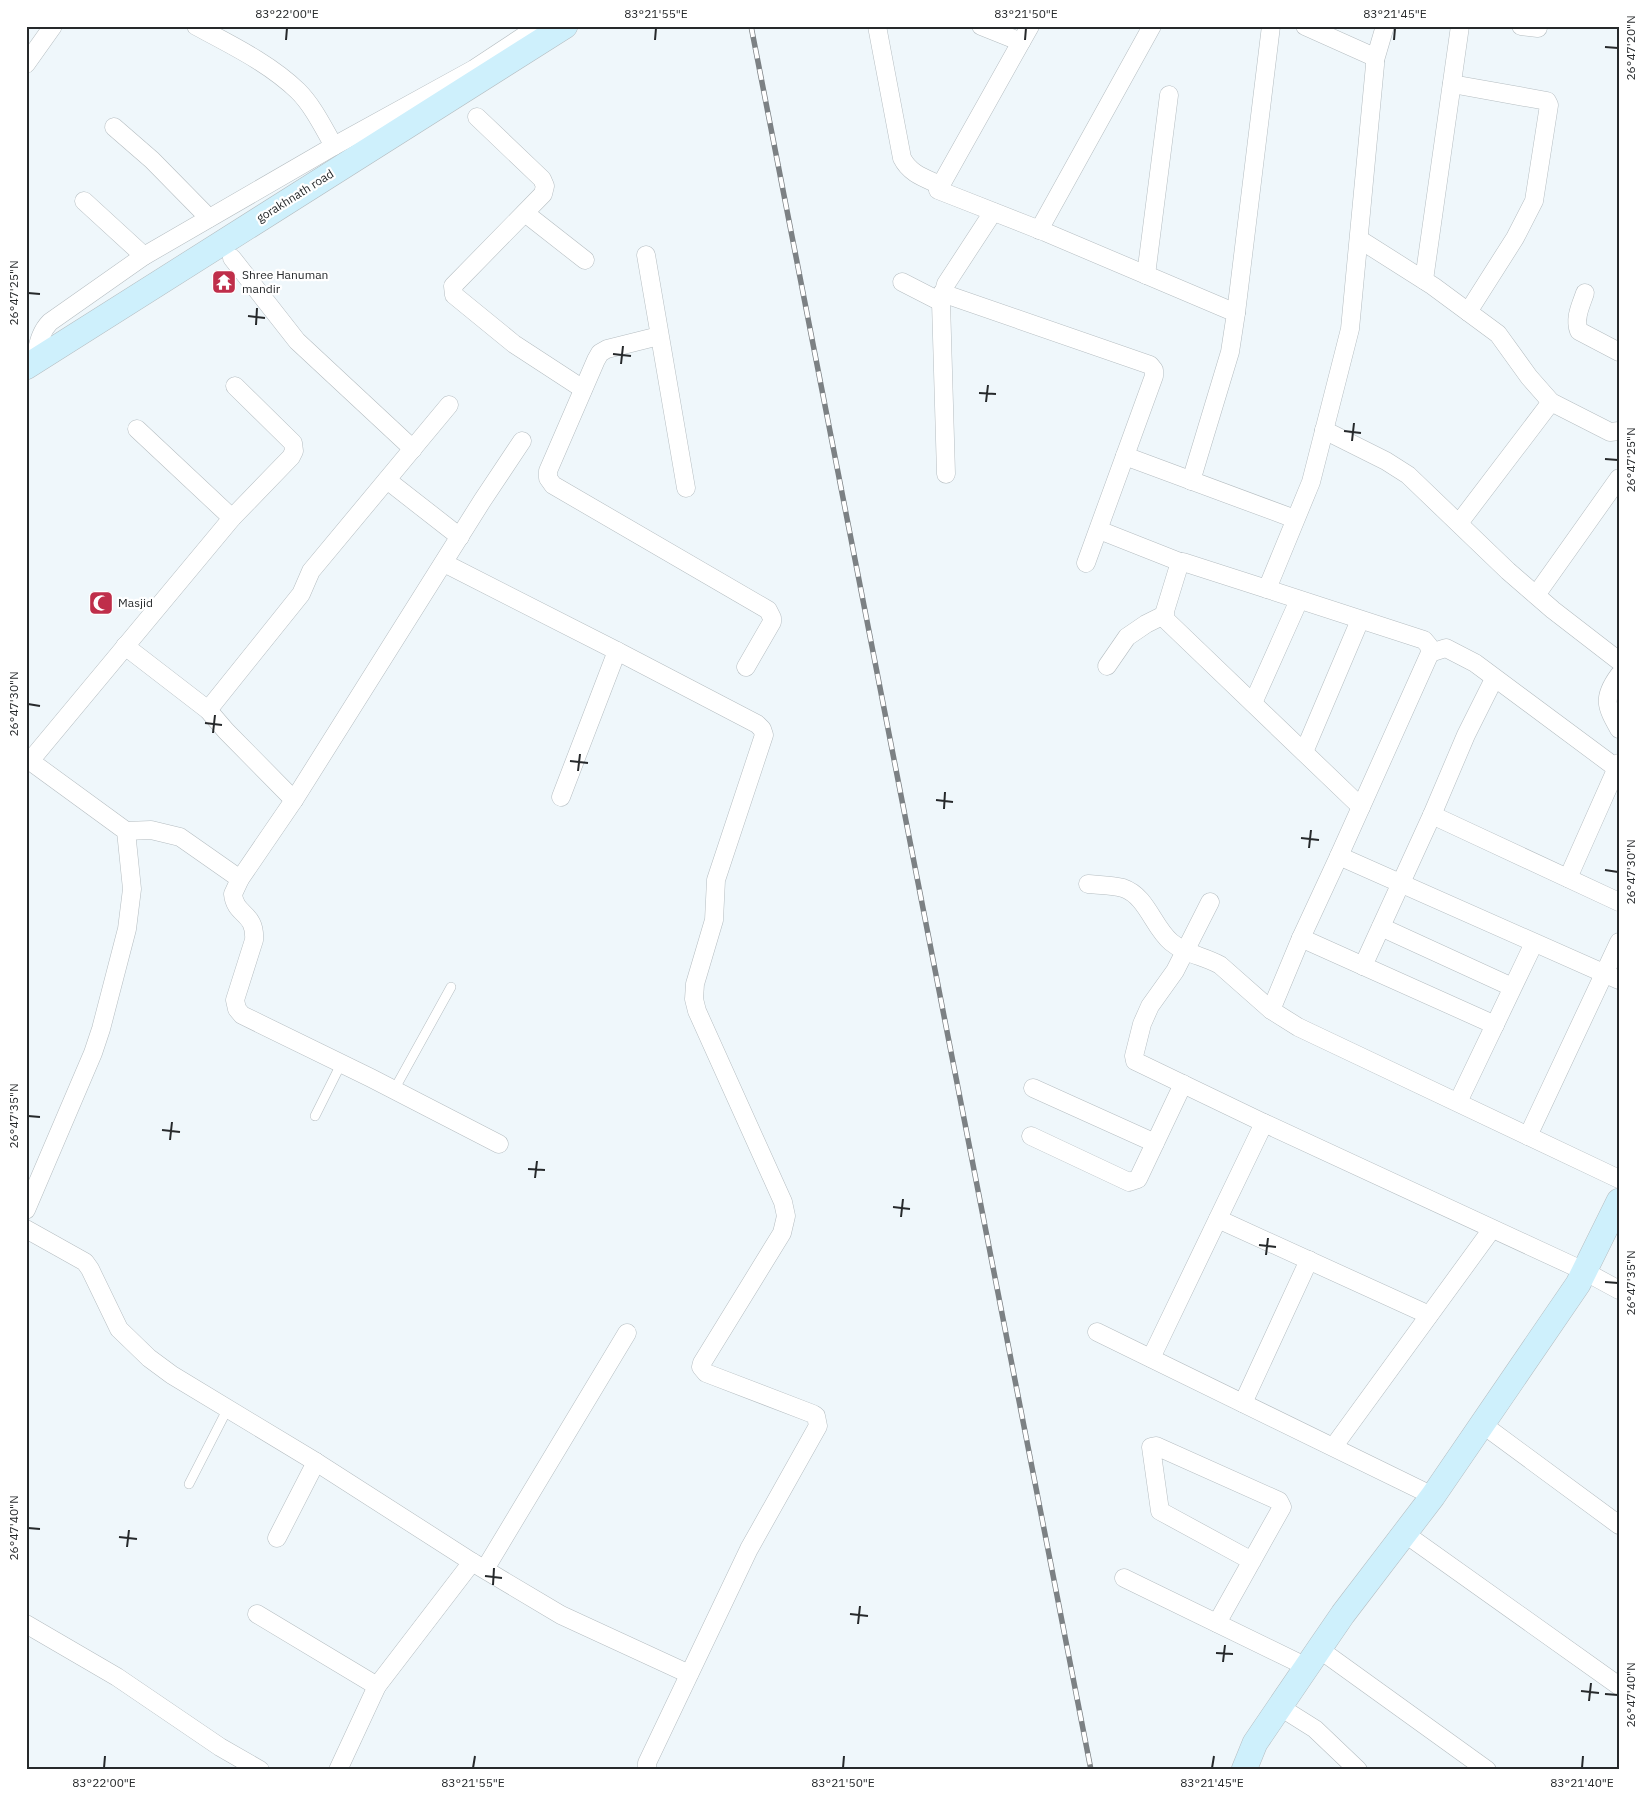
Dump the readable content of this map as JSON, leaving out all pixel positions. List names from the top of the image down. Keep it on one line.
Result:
{"streets":{"street":["gorakhnath road"]},"places":{"temple":["Shree Hanuman mandir"],"mosque":["Masjid"]},"coordinates":["83°22'00\"E","83°21'55\"E","83°21'50\"E","83°21'45\"E","26°47'20\"N","26°47'25\"N","26°47'30\"N","26°47'35\"N","26°47'40\"N","83°21'40\"E"]}
